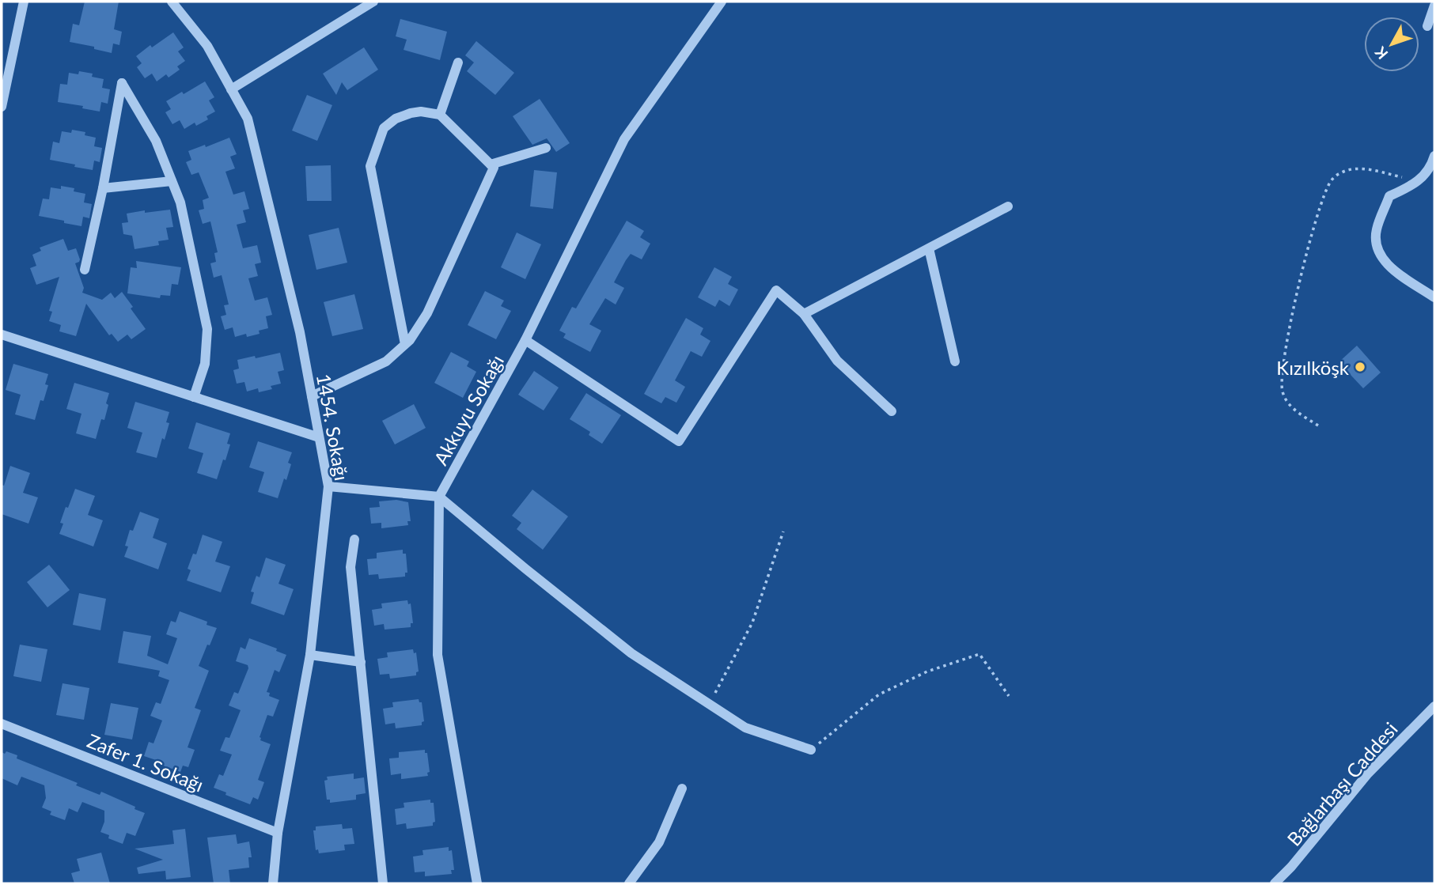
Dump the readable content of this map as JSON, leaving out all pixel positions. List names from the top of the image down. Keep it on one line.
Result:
{"streets":{"street":["Akkuyu Sokağı","1454. Sokağı","Zafer 1. Sokağı","Bağlarbaşı Caddesi"]},"crossings":[["1454. Sokağı","Zafer 1. Sokağı"]],"places":["Kızılköşk"],"north":"bottom left"}
